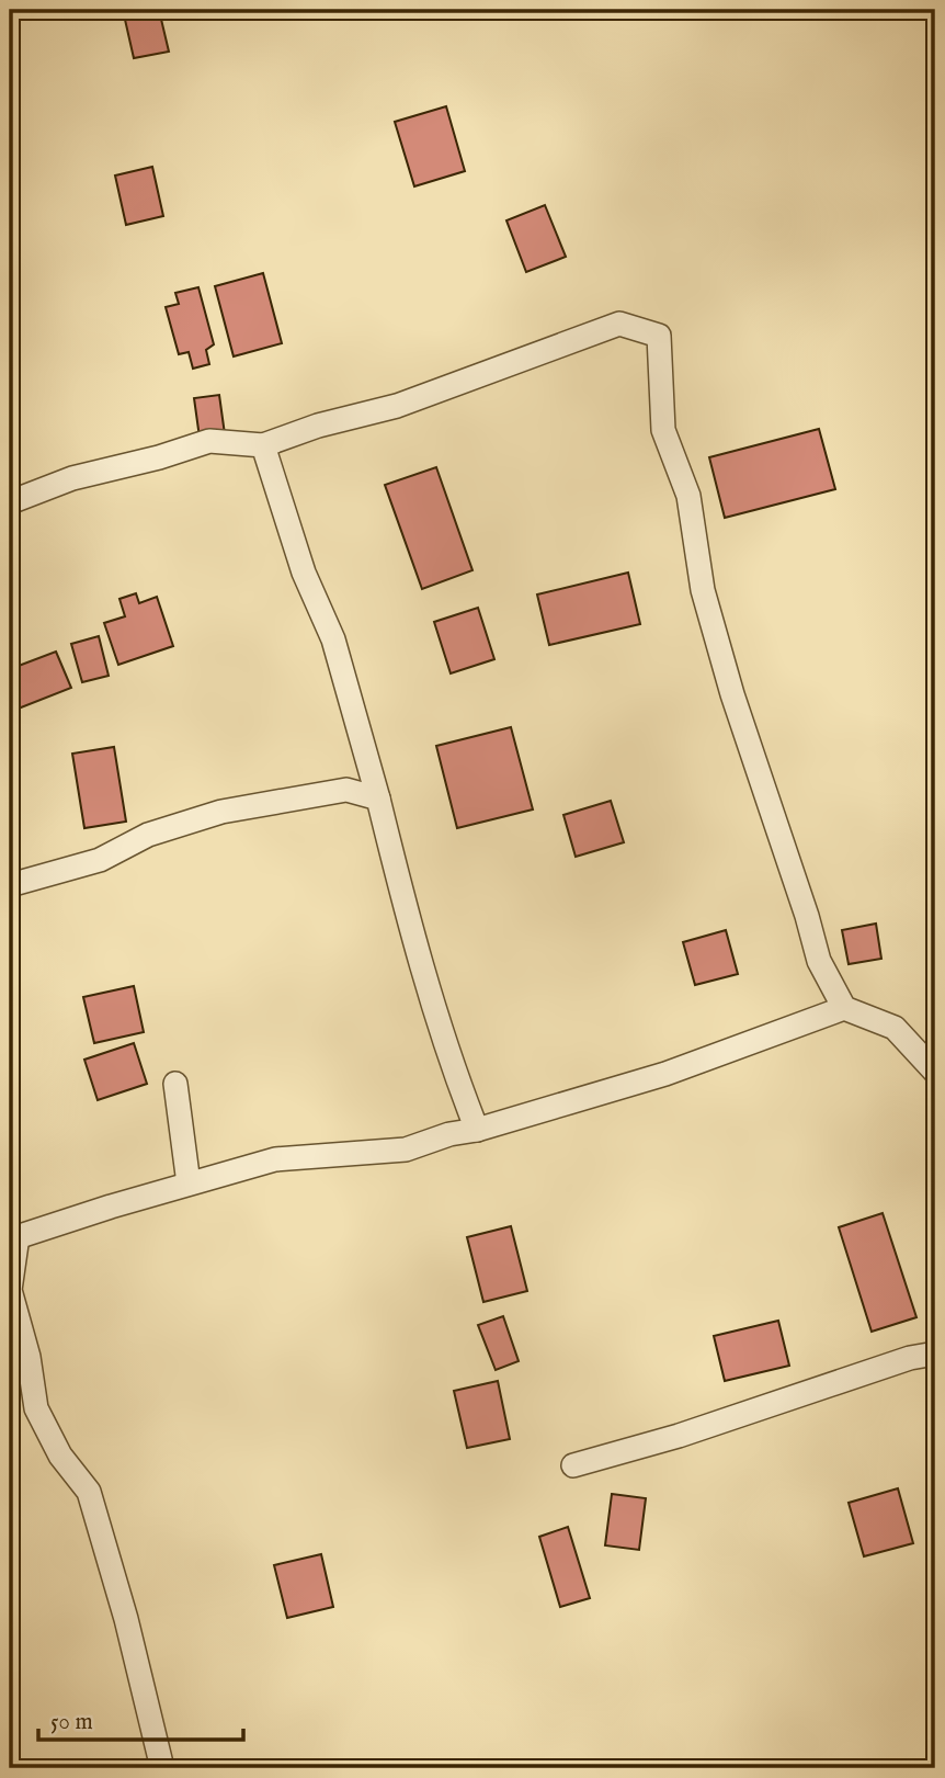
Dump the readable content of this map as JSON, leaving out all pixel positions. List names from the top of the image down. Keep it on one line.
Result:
{"scale_bar":"50 m"}
